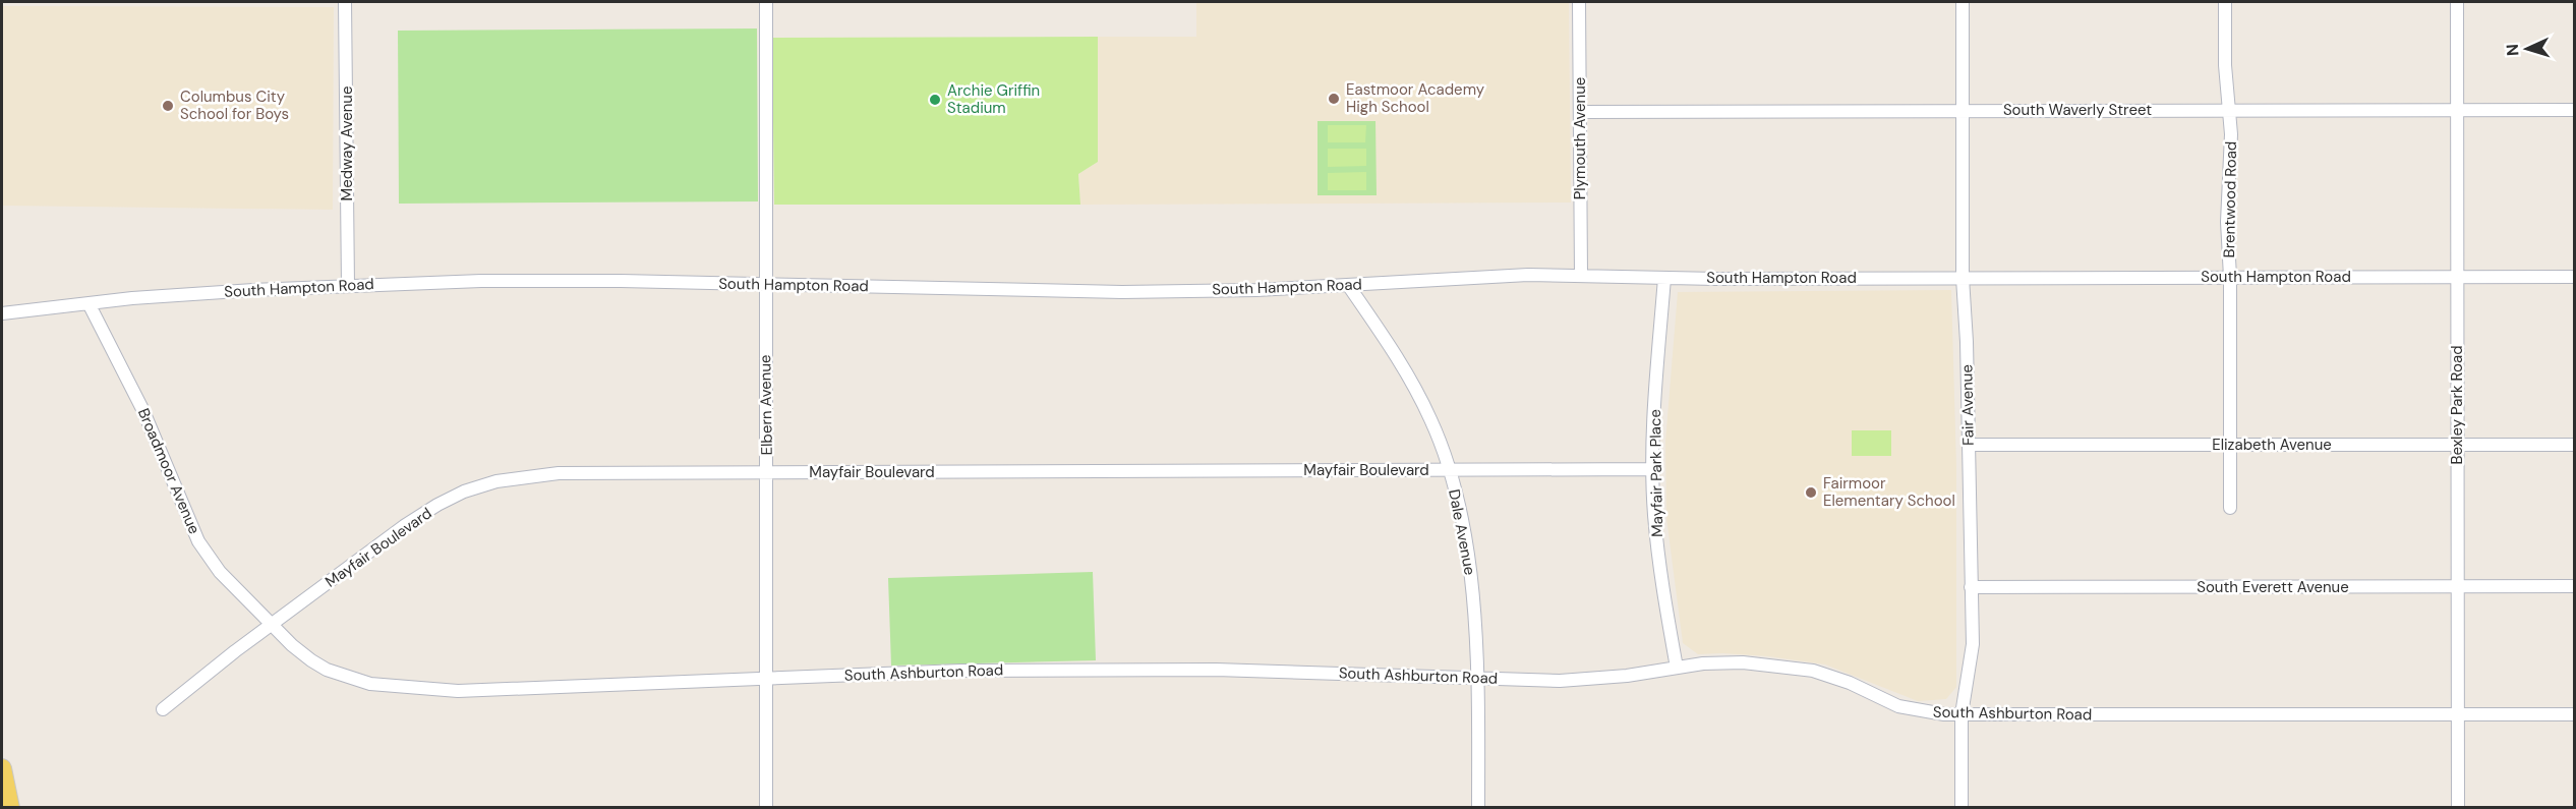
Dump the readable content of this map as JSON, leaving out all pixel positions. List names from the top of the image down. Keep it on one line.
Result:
{"streets":{"street":["South Waverly Street","Plymouth Avenue","Medway Avenue","Brentwood Road","South Hampton Road","Elbern Avenue","Fair Avenue","Bexley Park Road","Elizabeth Avenue","Mayfair Boulevard","Broadmoor Avenue","Mayfair Park Place","Dale Avenue","South Everett Avenue","South Ashburton Road"]},"crossings":[["South Waverly Street","Plymouth Avenue"],["South Waverly Street","Brentwood Road"],["South Waverly Street","Fair Avenue"],["South Waverly Street","Bexley Park Road"],["Plymouth Avenue","South Hampton Road"],["Medway Avenue","South Hampton Road"],["Brentwood Road","South Hampton Road"],["Brentwood Road","Elizabeth Avenue"],["South Hampton Road","Elbern Avenue"],["South Hampton Road","Fair Avenue"],["South Hampton Road","Bexley Park Road"],["South Hampton Road","Broadmoor Avenue"],["South Hampton Road","Mayfair Park Place"],["South Hampton Road","Dale Avenue"],["Elbern Avenue","Mayfair Boulevard"],["Elbern Avenue","South Ashburton Road"],["Fair Avenue","Elizabeth Avenue"],["Fair Avenue","South Everett Avenue"],["Fair Avenue","South Ashburton Road"],["Bexley Park Road","Elizabeth Avenue"],["Bexley Park Road","South Everett Avenue"],["Bexley Park Road","South Ashburton Road"],["Mayfair Boulevard","Broadmoor Avenue"],["Mayfair Boulevard","Mayfair Park Place"],["Mayfair Boulevard","Dale Avenue"],["Mayfair Boulevard","South Ashburton Road"],["Broadmoor Avenue","South Ashburton Road"],["Mayfair Park Place","South Ashburton Road"],["Dale Avenue","South Ashburton Road"]],"places":["Eastmoor Academy High School","Archie Griffin Stadium","Columbus City School for Boys","Fairmoor Elementary School"],"north":"left"}
